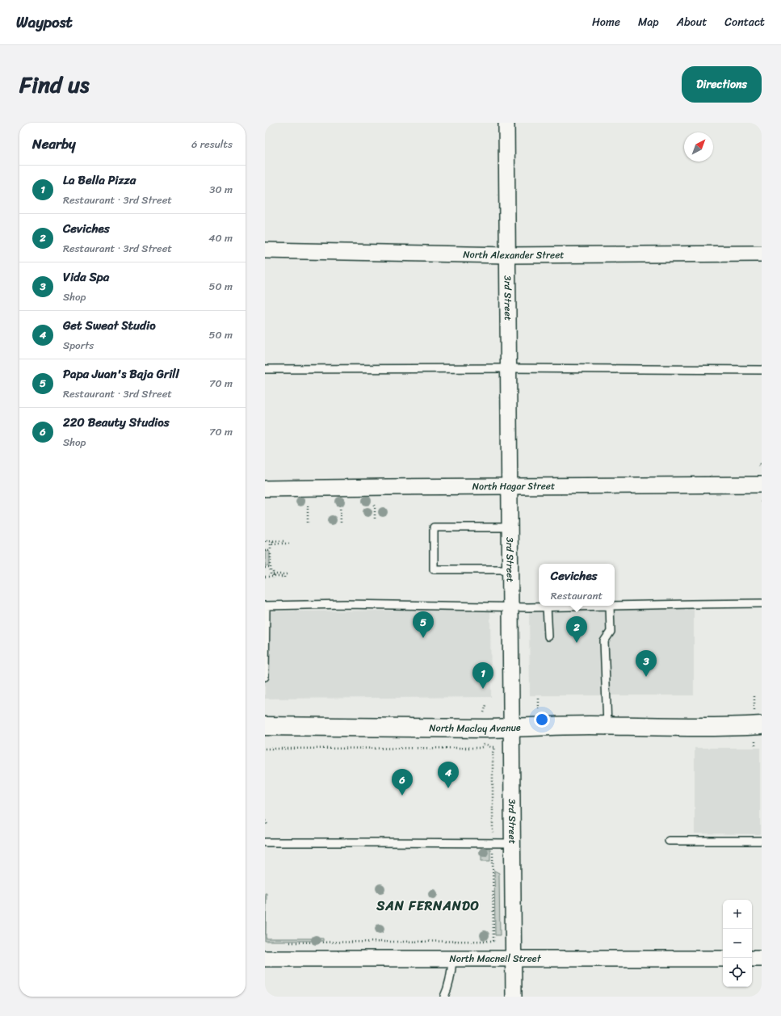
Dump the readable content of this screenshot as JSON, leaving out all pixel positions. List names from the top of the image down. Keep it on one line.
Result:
{"streets":{"main road":["North Maclay Avenue"],"street":["North Alexander Street","3rd Street","North Hagar Street","North Macneil Street"]},"crossings":[["North Alexander Street","3rd Street"],["3rd Street","North Hagar Street"],["3rd Street","North Maclay Avenue"],["3rd Street","North Macneil Street"]],"districts":["SAN FERNANDO"],"north":"top right","page":{"header":"Waypost","nav":["Home","Map","About","Contact"],"title":"Find us","buttons":"Directions","heading":["Nearby","6 results"],"list":[{"mark":"1","name":"La Bella Pizza","note":"Restaurant · 3rd Street","value":"30 m"},{"mark":"2","name":"Ceviches","note":"Restaurant · 3rd Street","value":"40 m"},{"mark":"3","name":"Vida Spa","note":"Shop","value":"50 m"},{"mark":"4","name":"Get Sweat Studio","note":"Sports","value":"50 m"},{"mark":"5","name":"Papa Juan's Baja Grill","note":"Restaurant · 3rd Street","value":"70 m"},{"mark":"6","name":"220 Beauty Studios","note":"Shop","value":"70 m"}],"popup":["Ceviches","Restaurant"],"pins":["5","2","3","1","4","6"],"map_buttons":["+","−"]}}
